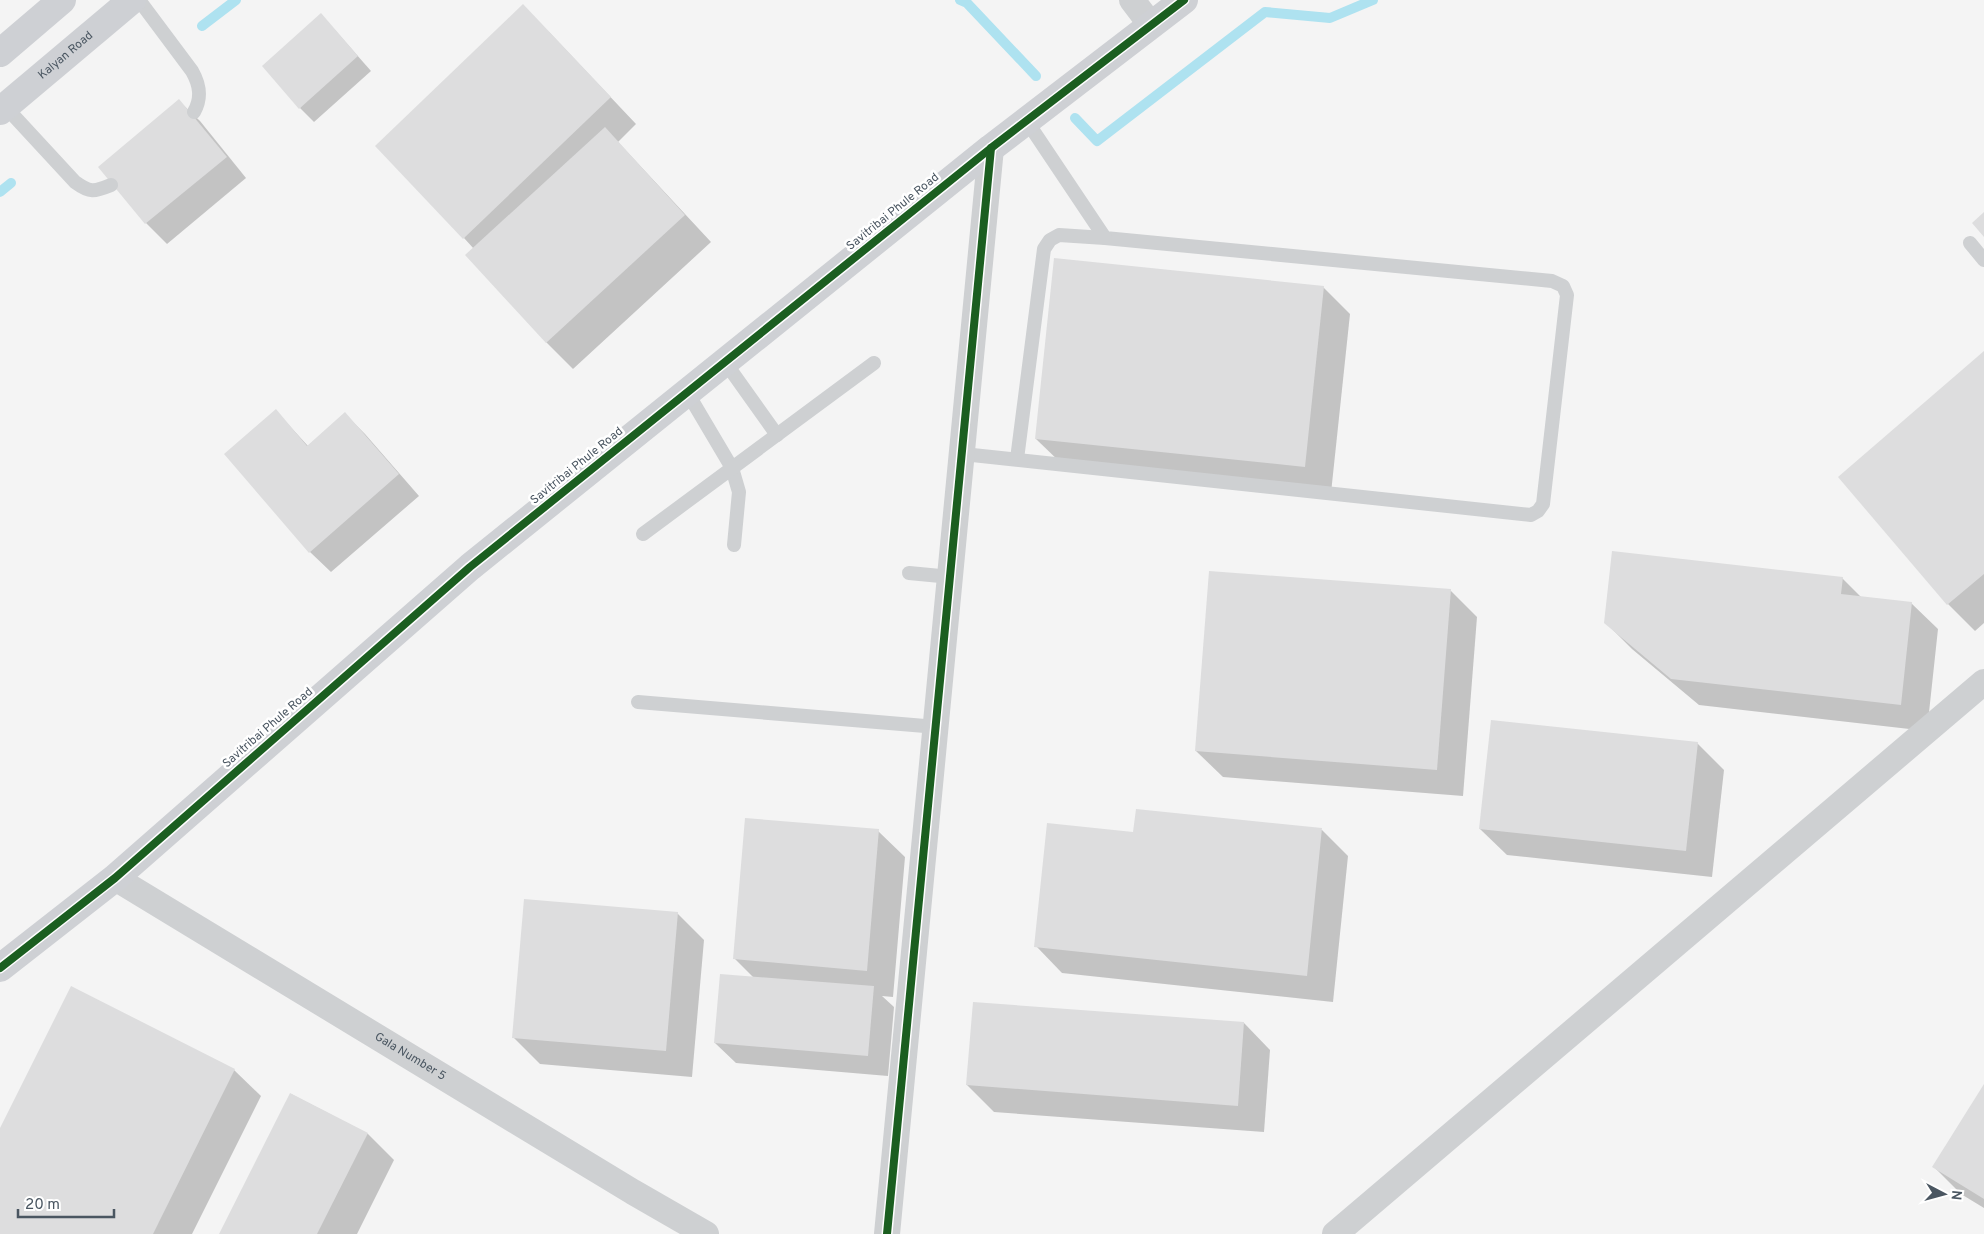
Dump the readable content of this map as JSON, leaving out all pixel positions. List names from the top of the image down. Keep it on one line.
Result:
{"streets":{"street":["Kalyan Road","Savitribai Phule Road","Gala Number 5"]},"crossings":[["Savitribai Phule Road","Gala Number 5"]],"scale_bar":"20 m","north":"right"}
